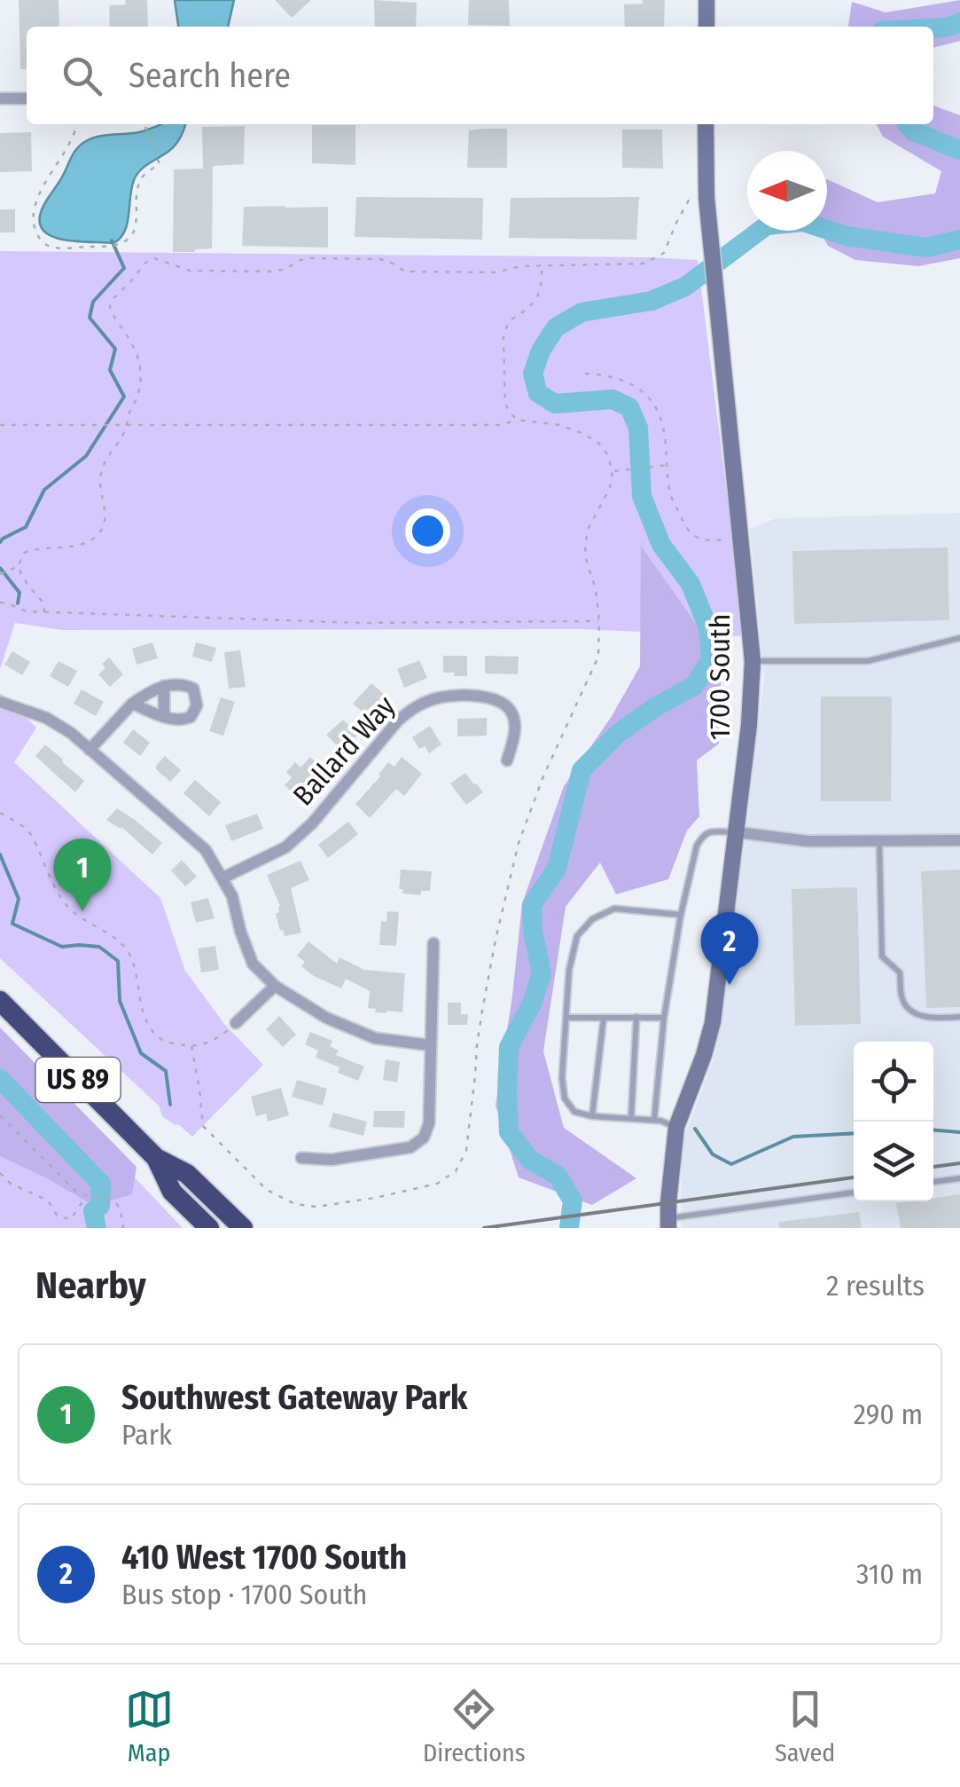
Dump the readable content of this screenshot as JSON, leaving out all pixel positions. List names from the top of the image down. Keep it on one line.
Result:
{"streets":{"highway":["US 89"],"street":["1700 South","Ballard Way"]},"north":"left","page":{"search":"Search here","pins":["1","2"],"heading":["Nearby","2 results"],"list":[{"mark":"1","name":"Southwest Gateway Park","note":"Park","value":"290 m"},{"mark":"2","name":"410 West 1700 South","note":"Bus stop · 1700 South","value":"310 m"}],"nav":["Map","Directions","Saved"]}}
